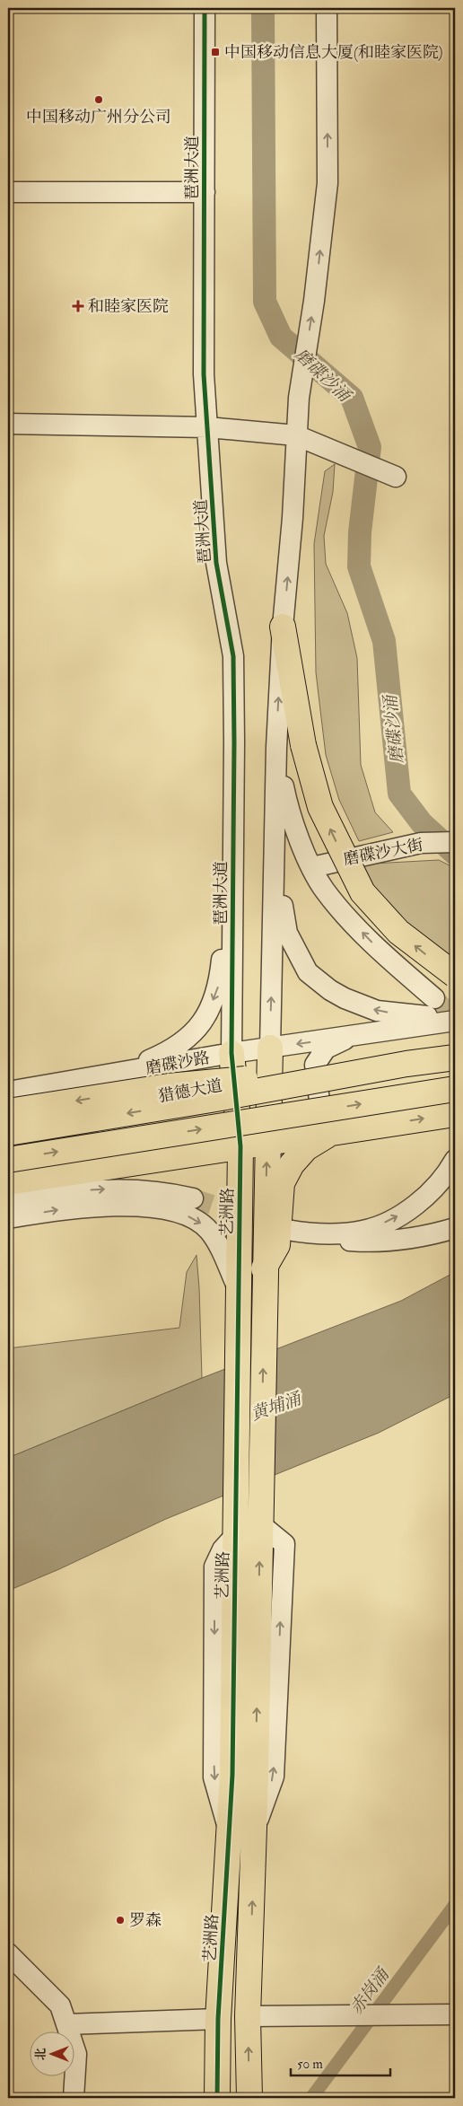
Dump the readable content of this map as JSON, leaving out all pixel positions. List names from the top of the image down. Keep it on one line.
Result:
{"streets":{"main road":["猎德大道","艺洲路"],"street":["琶洲大道","磨碟沙大街","磨碟沙路"]},"crossings":[["琶洲大道","磨碟沙路"],["琶洲大道","艺洲路"],["磨碟沙路","艺洲路"]],"water":["磨碟沙涌","黄埔涌","赤岗涌"],"places":{"transit":["中国移动信息大厦(和睦家医院)"],"other":["中国移动广州分公司","罗森"],"health":["和睦家医院"]},"scale_bar":"50 m","north":"left"}
